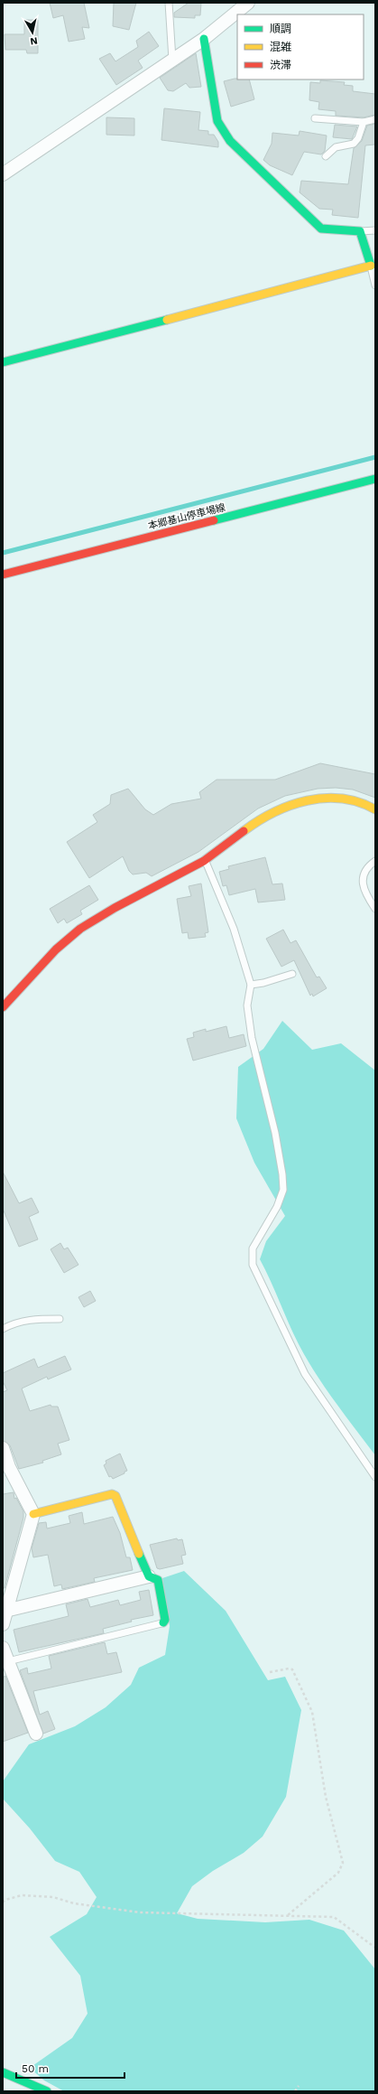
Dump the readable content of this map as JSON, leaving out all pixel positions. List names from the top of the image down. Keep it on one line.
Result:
{"streets":{"street":["本郷基山停車場線"]},"legend":["順調","混雑","渋滞"],"scale_bar":"50 m","north":"bottom"}
